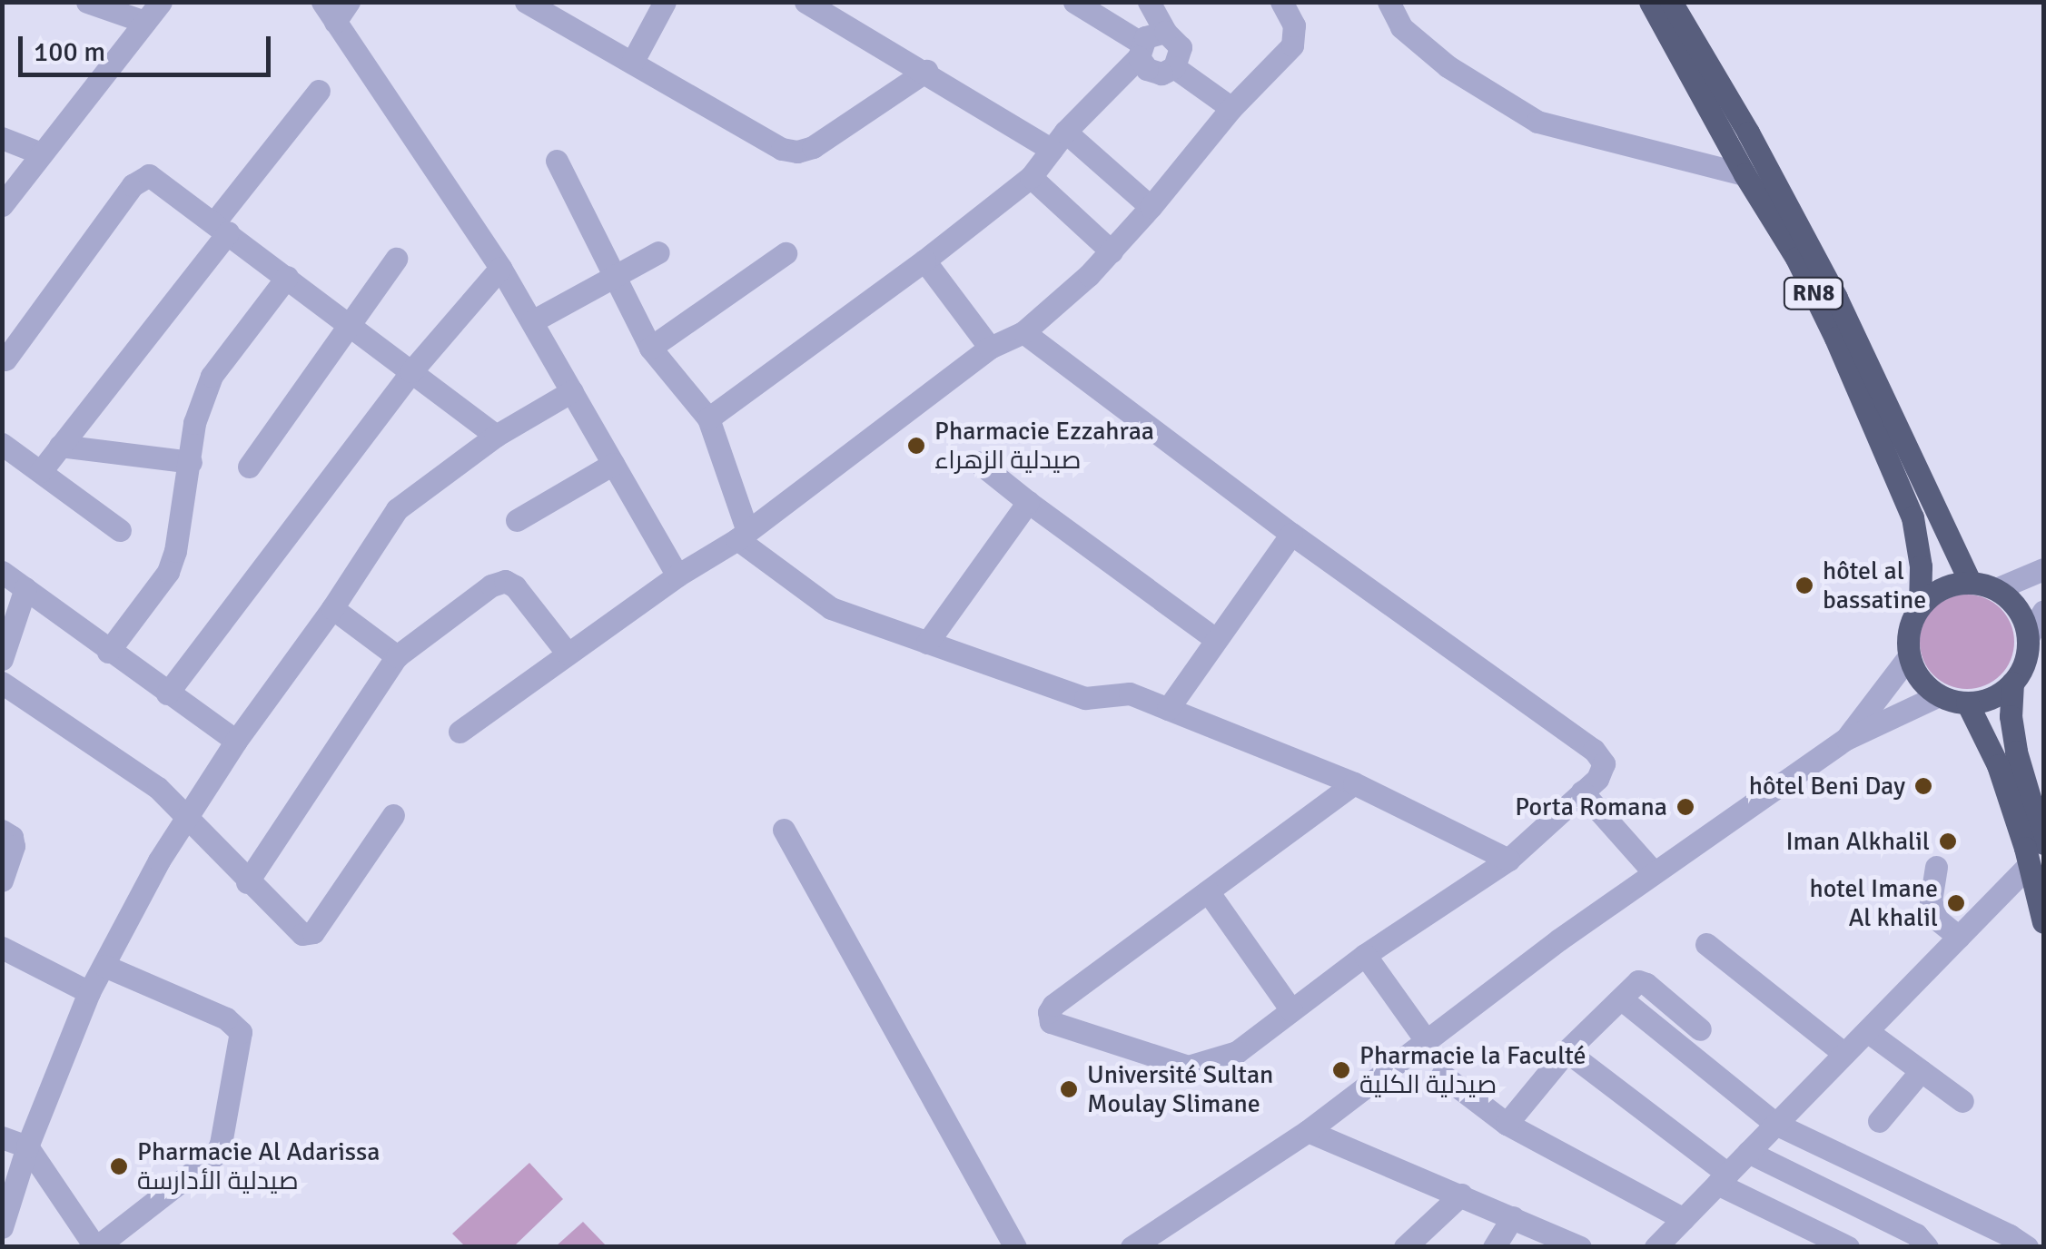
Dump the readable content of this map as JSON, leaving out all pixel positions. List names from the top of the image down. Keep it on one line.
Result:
{"streets":{"main road":["RN8"]},"places":["Pharmacie Ezzahraa صيدلية الزهراء","hôtel al bassatine","hôtel Beni Day","Porta Romana","Iman Alkhalil","hotel Imane Al khalil","Pharmacie la Faculté صيدلية الكلية","Université Sultan Moulay Slimane","Pharmacie Al Adarissa صيدلية الأدارسة"],"scale_bar":"100 m"}
